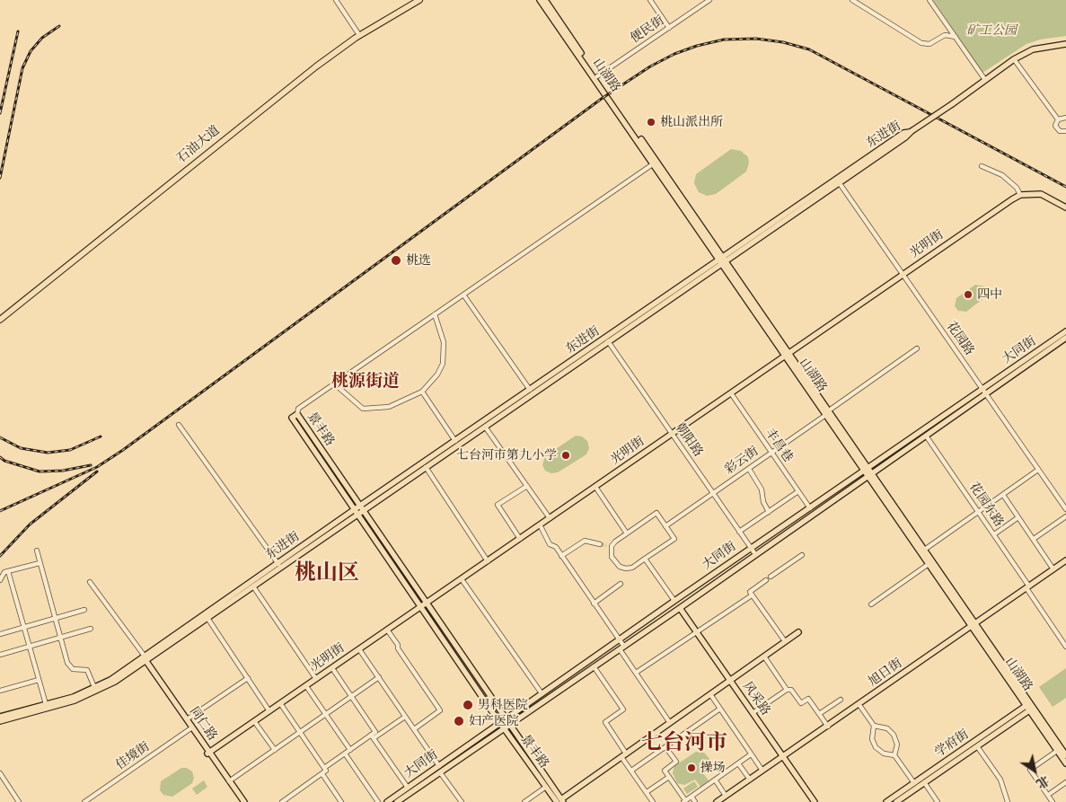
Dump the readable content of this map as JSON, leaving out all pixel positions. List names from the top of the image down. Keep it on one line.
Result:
{"streets":{"highway":["石油大道"],"main road":["山湖路","东进街","光明街","大同街","景丰路","旭日街","风采路","同仁路","学府街"],"street":["便民街","花园路","朝阳路","丰昌巷","彩云街","花园东路","佳境街"]},"crossings":[["便民街","山湖路"],["山湖路","东进街"],["山湖路","光明街"],["山湖路","大同街"],["山湖路","彩云街"],["山湖路","旭日街"],["山湖路","学府街"],["东进街","花园路"],["东进街","景丰路"],["东进街","朝阳路"],["东进街","同仁路"],["光明街","花园路"],["光明街","景丰路"],["光明街","朝阳路"],["光明街","丰昌巷"],["光明街","同仁路"],["花园路","大同街"],["大同街","景丰路"],["大同街","朝阳路"],["大同街","丰昌巷"],["大同街","花园东路"],["大同街","风采路"],["朝阳路","彩云街"],["丰昌巷","彩云街"],["花园东路","旭日街"],["旭日街","风采路"],["同仁路","佳境街"]],"districts":["桃源街道","桃山区","七台河市"],"parks":["矿工公园"],"places":["桃山派出所","桃选","四中","七台河市第九小学","男科医院","妇产医院","操场"],"north":"bottom right"}
